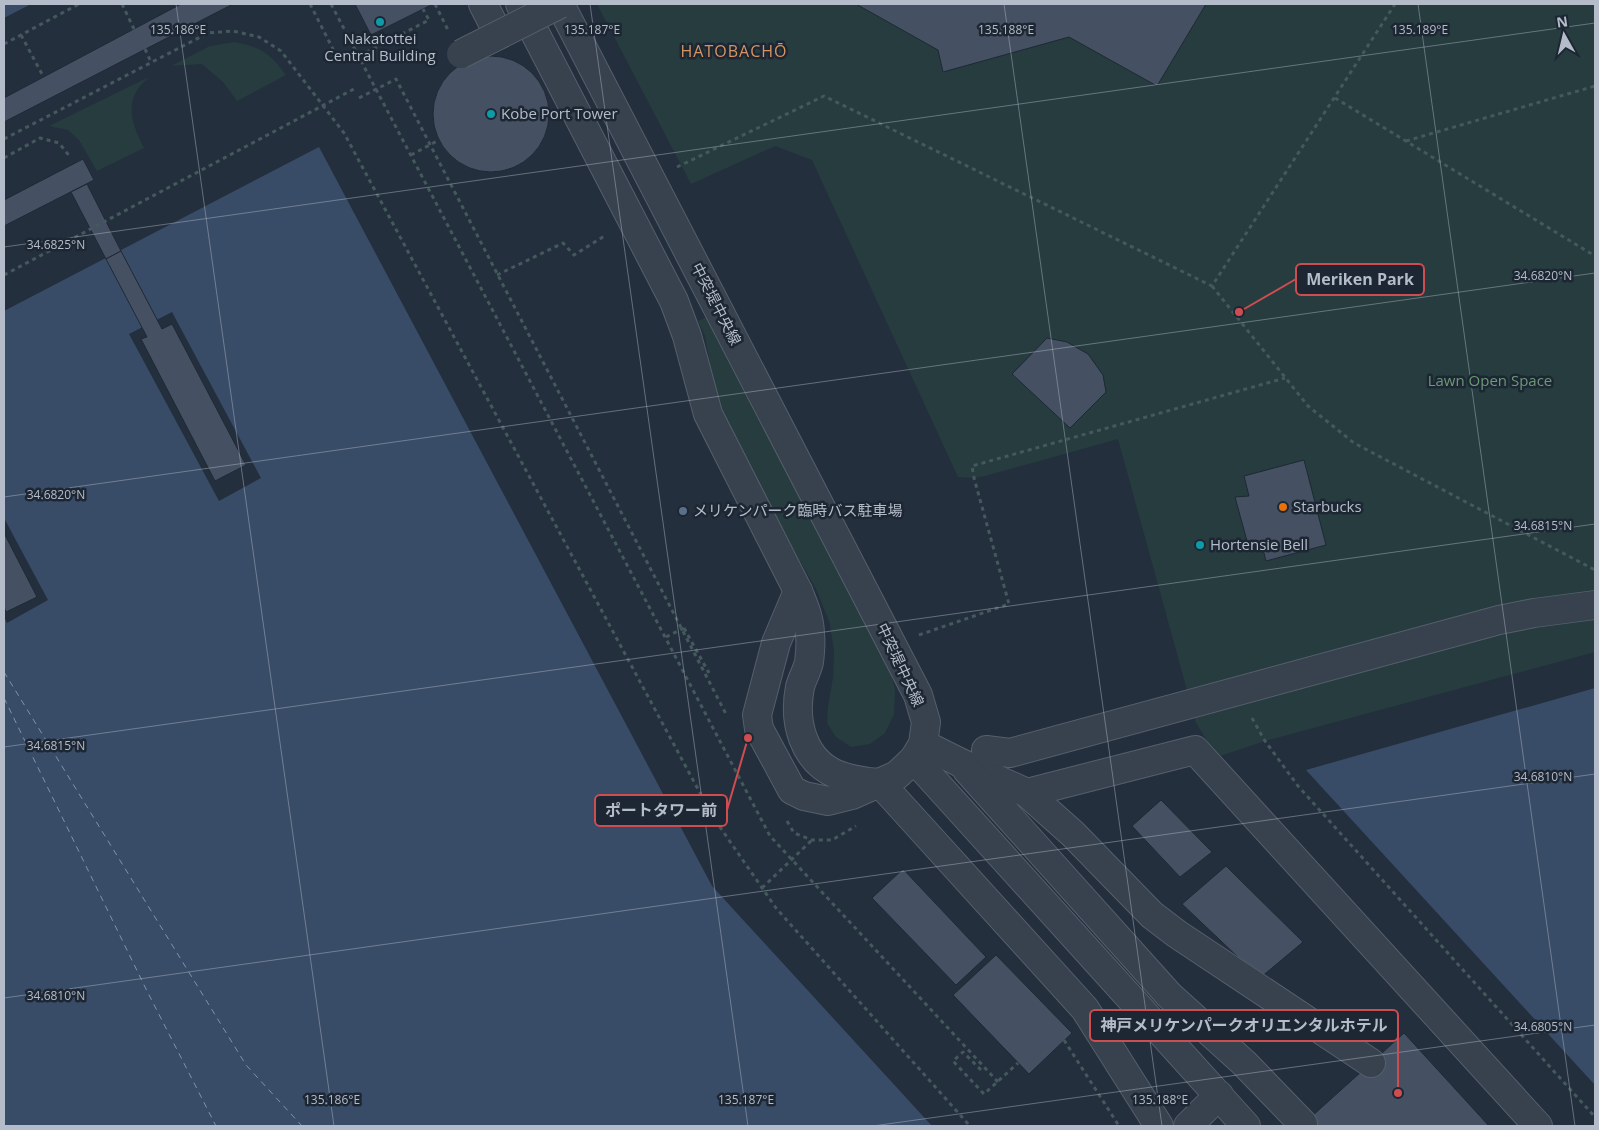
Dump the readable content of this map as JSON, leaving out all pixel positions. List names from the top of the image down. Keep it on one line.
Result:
{"streets":{"street":["中突堤中央線"]},"districts":["HATOBACHŌ"],"parks":["Lawn Open Space"],"places":["Nakatottei Central Building","Kobe Port Tower","Meriken Park","Starbucks","メリケンパーク臨時バス駐車場","Hortensie Bell","ポートタワー前","神戸メリケンパークオリエンタルホテル"],"north":"top","coordinates":["135.186°E","135.187°E","135.188°E","135.189°E","34.6825°N","34.6820°N","34.6815°N","34.6810°N","34.6805°N"]}
